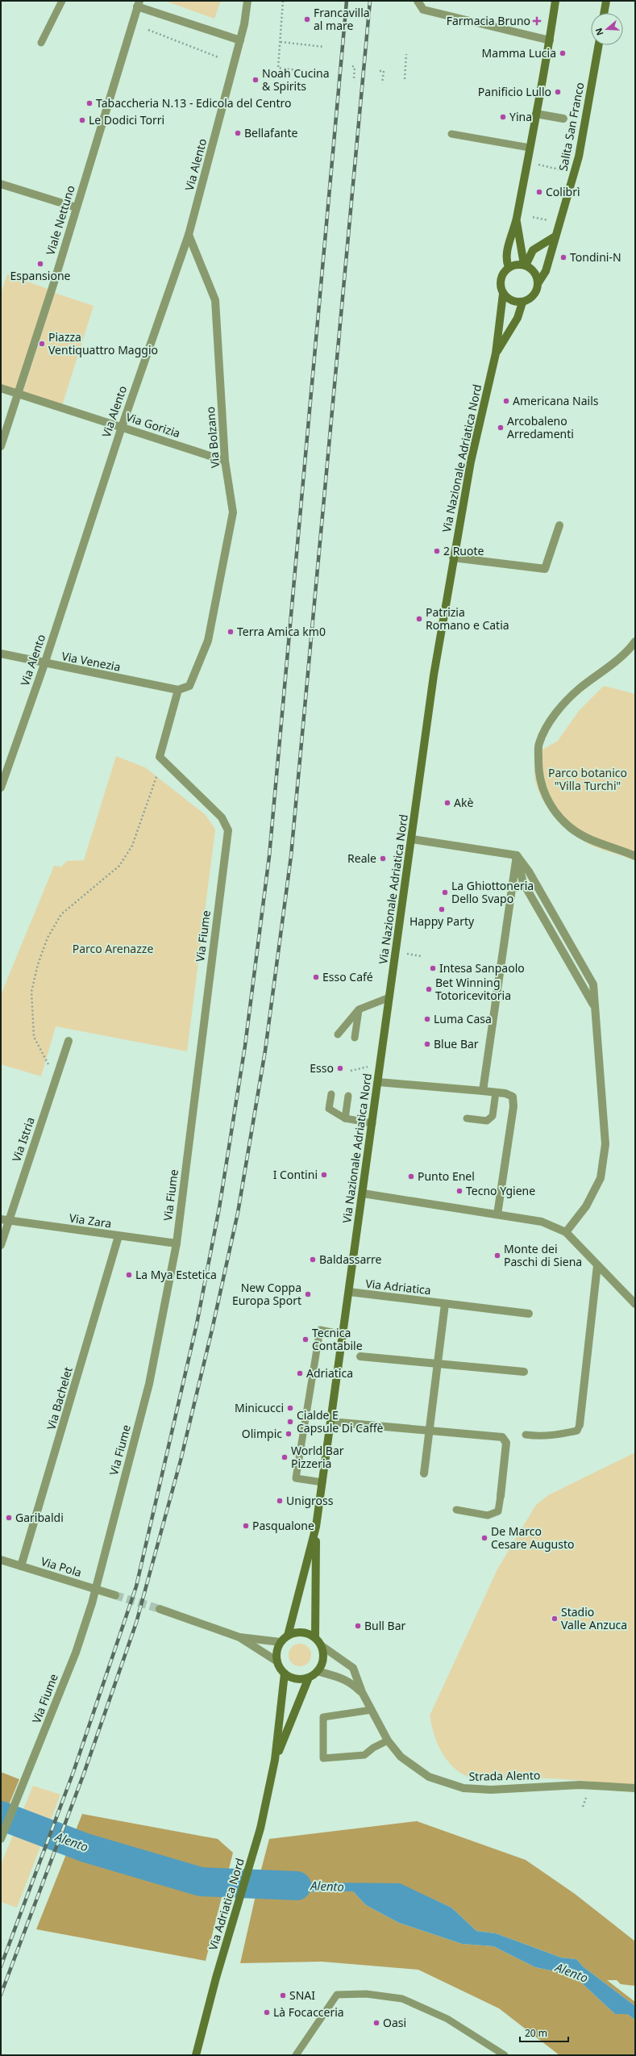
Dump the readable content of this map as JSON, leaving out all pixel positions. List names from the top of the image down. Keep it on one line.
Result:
{"streets":{"main road":["Salita San Franco","Via Nazionale Adriatica Nord","Via Adriatica Nord"],"street":["Via Alento","Viale Nettuno","Via Gorizia","Via Bolzano","Via Venezia","Via Fiume","Via Istria","Via Zara","Via Adriatica","Via Bachelet","Via Pola","Strada Alento"]},"crossings":[["Salita San Franco","Via Nazionale Adriatica Nord"],["Via Alento","Via Gorizia"],["Via Alento","Via Bolzano"],["Via Alento","Via Venezia"],["Viale Nettuno","Via Gorizia"],["Via Gorizia","Via Bolzano"],["Via Bolzano","Via Venezia"],["Via Bolzano","Via Fiume"],["Via Nazionale Adriatica Nord","Via Adriatica"],["Via Nazionale Adriatica Nord","Strada Alento"],["Via Nazionale Adriatica Nord","Via Adriatica Nord"],["Via Venezia","Via Fiume"],["Via Fiume","Via Zara"],["Via Fiume","Via Pola"],["Via Istria","Via Zara"],["Via Zara","Via Bachelet"],["Via Bachelet","Via Pola"],["Strada Alento","Via Adriatica Nord"]],"water":["Alento"],"parks":["Parco botanico \"Villa Turchi\"","Parco Arenazze"],"places":{"other":["Francavilla al mare","Mamma Lucia","Noah Cucina & Spirits","Panificio Lullo","Tabaccheria N.13 - Edicola del Centro","Yina","Le Dodici Torri","Bellafante","Colibrì","Tondini-N","Espansione","Piazza Ventiquattro Maggio","Americana Nails","Arcobaleno Arredamenti","2 Ruote","Patrizia Romano e Catia","Terra Amica km0","Akè","Reale","La Ghiottoneria Dello Svapo","Happy Party","Intesa Sanpaolo","Esso Café","Bet Winning Totoricevitoria","Luma Casa","Blue Bar","Esso","I Contini","Punto Enel","Tecno Ygiene","Monte dei Paschi di Siena","Baldassarre","La Mya Estetica","New Coppa Europa Sport","Tecnica Contabile","Adriatica","Minicucci","Cialde E Capsule Di Caffè","Olimpic","World Bar Pizzeria","Unigross","Garibaldi","Pasqualone","De Marco Cesare Augusto","Stadio Valle Anzuca","Bull Bar","SNAI","Là Focacceria","Oasi"],"health":["Farmacia Bruno"]},"scale_bar":"20 m","north":"left"}
